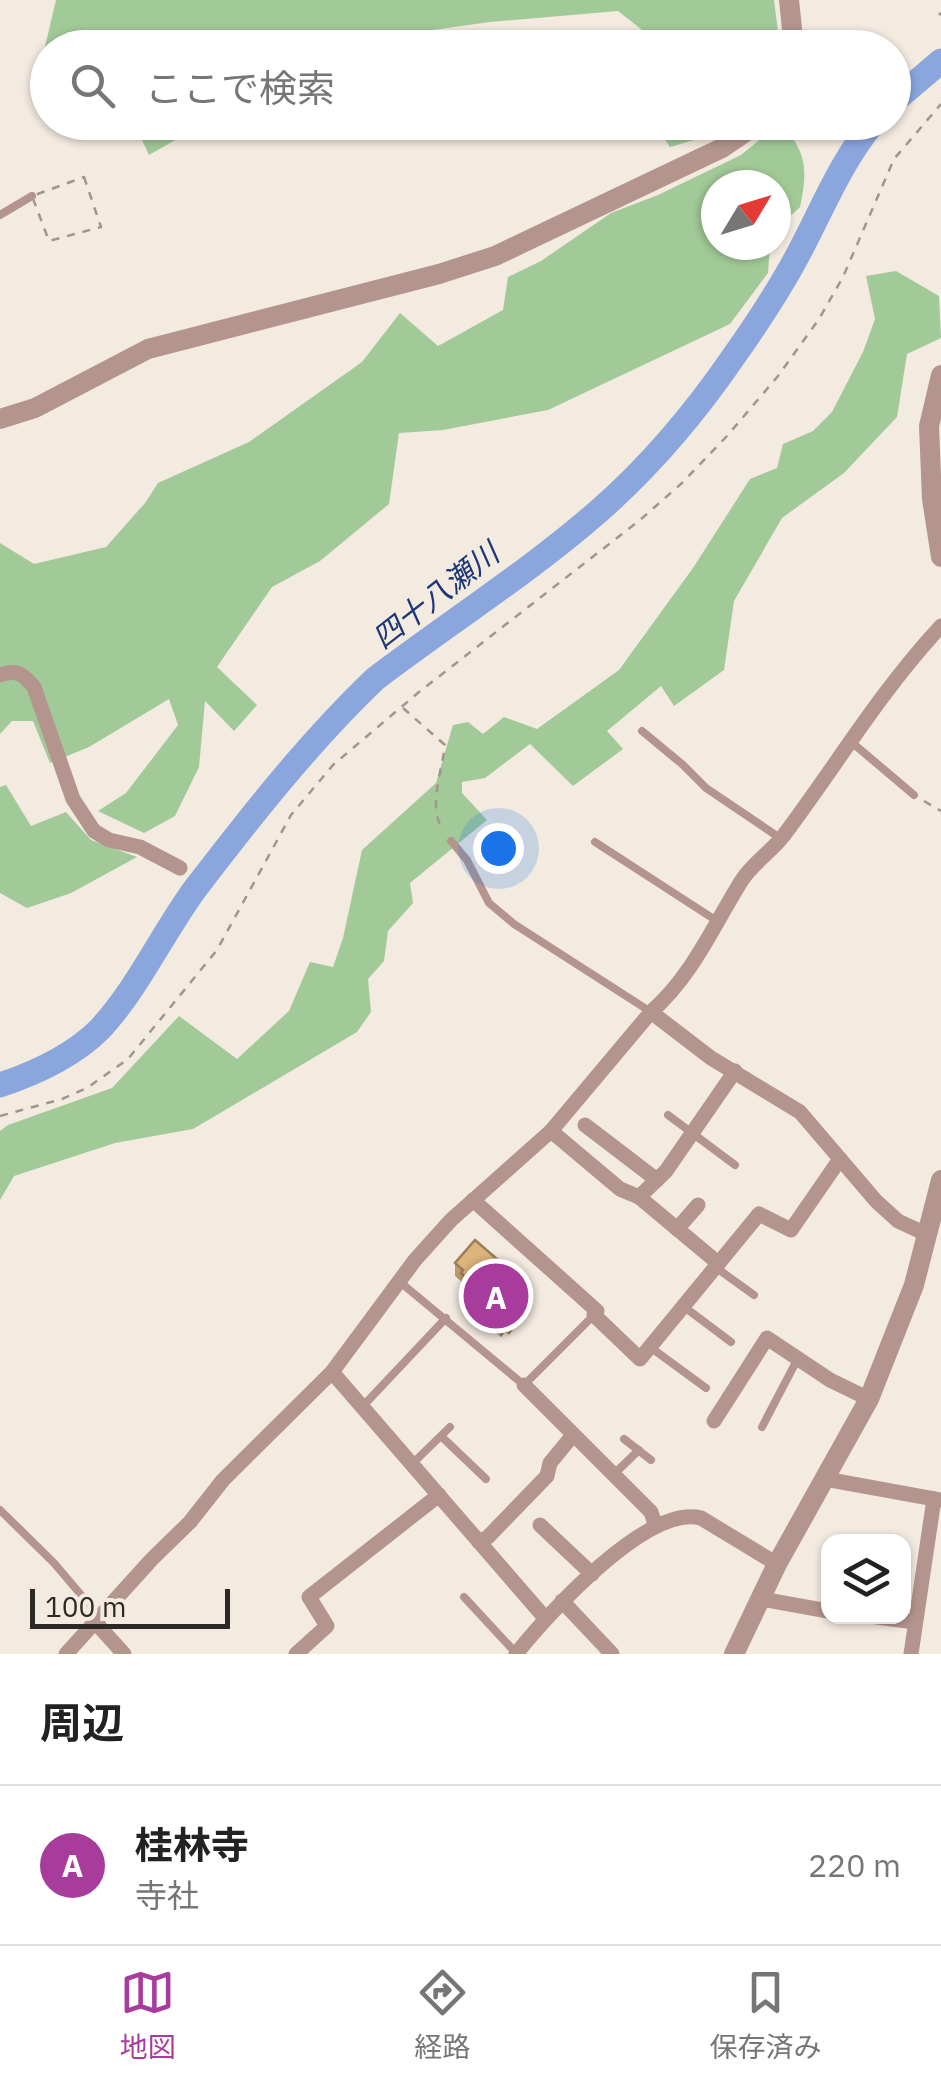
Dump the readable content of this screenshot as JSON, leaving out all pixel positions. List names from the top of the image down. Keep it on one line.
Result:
{"water":["四十八瀬川"],"scale_bar":"100 m","north":"top right","page":{"search":"ここで検索","pins":"A","scale":"100 m","heading":"周辺","list":[{"mark":"A","name":"桂林寺","note":"寺社","value":"220 m"}],"nav":["地図","経路","保存済み"]}}
